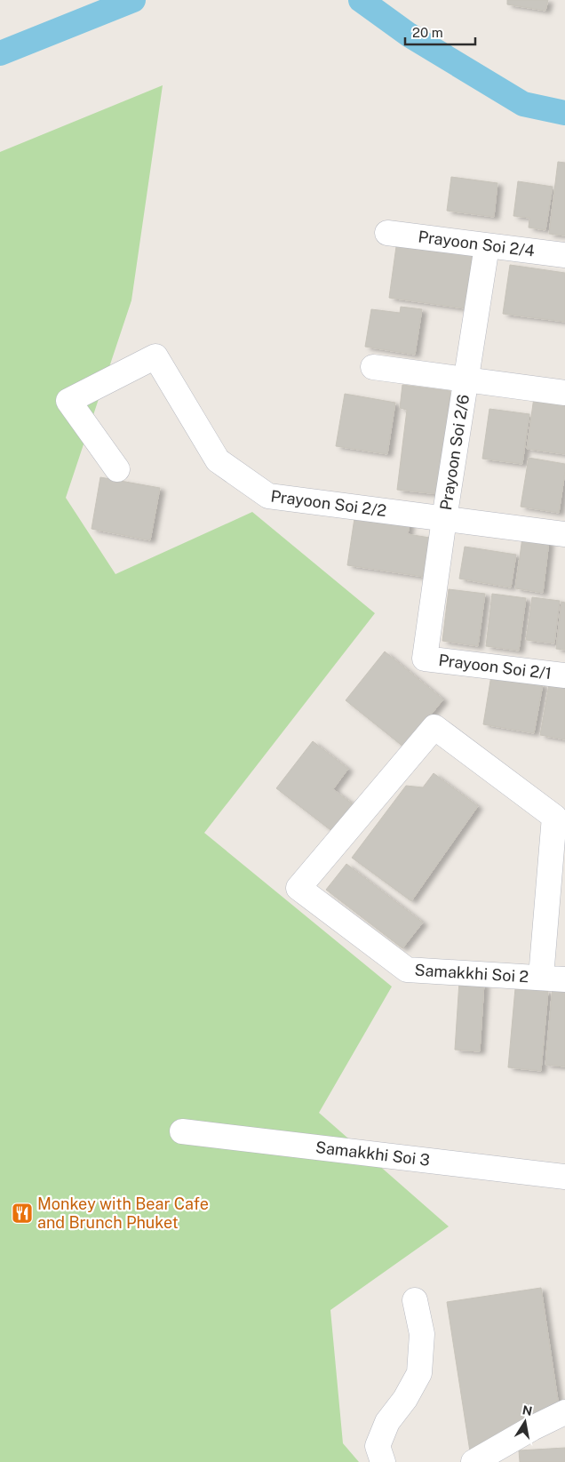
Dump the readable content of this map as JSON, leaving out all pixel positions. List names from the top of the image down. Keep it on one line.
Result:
{"streets":{"street":["Prayoon Soi 2/4","Prayoon Soi 2/6","Prayoon Soi 2/2","Prayoon Soi 2/1","Samakkhi Soi 2","Samakkhi Soi 3"]},"crossings":[["Prayoon Soi 2/4","Prayoon Soi 2/6"],["Prayoon Soi 2/6","Prayoon Soi 2/2"],["Prayoon Soi 2/6","Prayoon Soi 2/1"]],"places":{"restaurant":["Monkey with Bear Cafe and Brunch Phuket"]},"scale_bar":"20 m","north":"top"}
